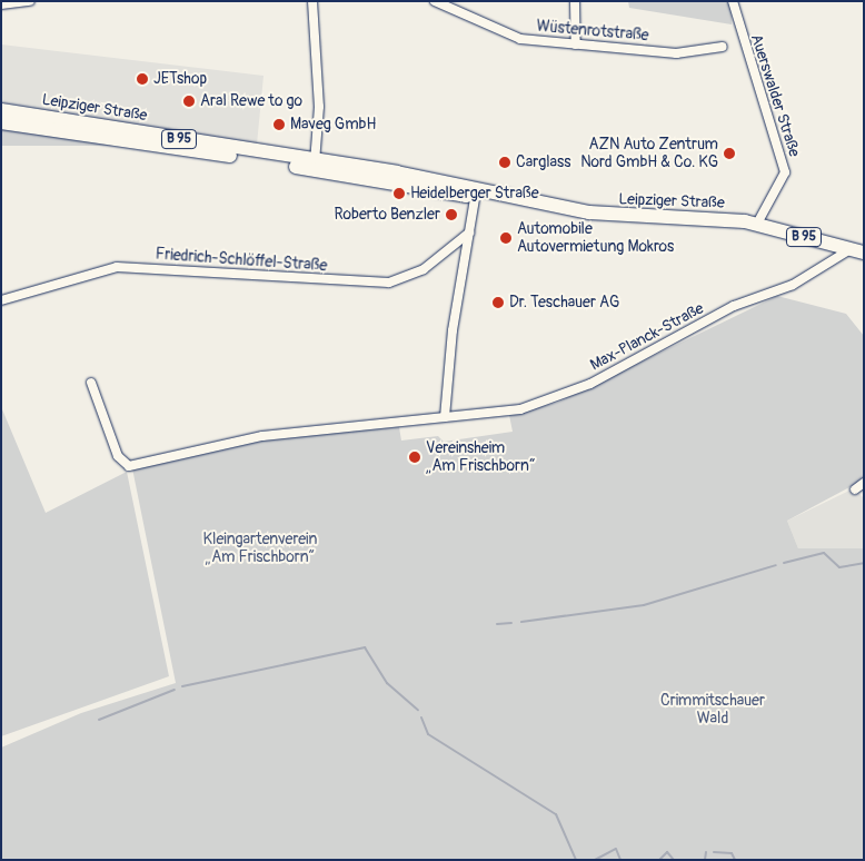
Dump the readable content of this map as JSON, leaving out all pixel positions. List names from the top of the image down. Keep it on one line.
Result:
{"streets":{"main road":["Leipziger Straße","B 95"],"street":["Wüstenrotstraße","Auerswalder Straße","Friedrich-Schlöffel-Straße","Max-Planck-Straße"]},"crossings":[["Auerswalder Straße","Leipziger Straße"],["Leipziger Straße","Max-Planck-Straße"]],"parks":["Kleingartenverein „Am Frischborn“","Crimmitschauer Wald"],"places":["JETshop","Aral Rewe to go","Maveg GmbH","AZN Auto Zentrum Nord GmbH & Co. KG","Carglass","Heidelberger Straße","Roberto Benzler","Automobile Autovermietung Mokros","Dr. Teschauer AG","Vereinsheim „Am Frischborn“"]}
